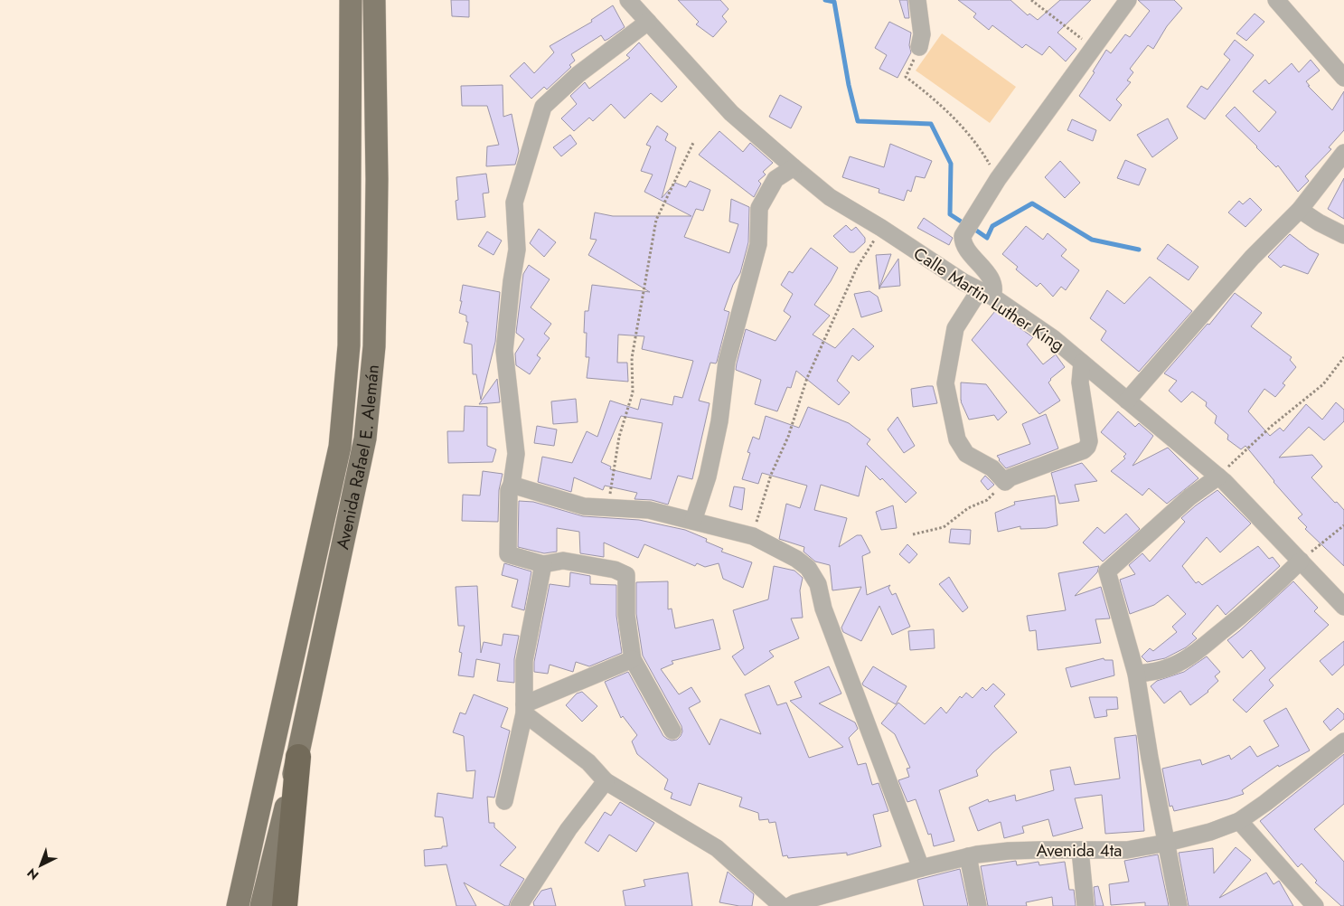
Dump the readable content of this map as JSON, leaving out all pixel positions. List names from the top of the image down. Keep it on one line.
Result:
{"streets":{"main road":["Avenida Rafael E. Alemán"],"street":["Calle Martin Luther King","Avenida 4ta"]},"north":"bottom left"}
